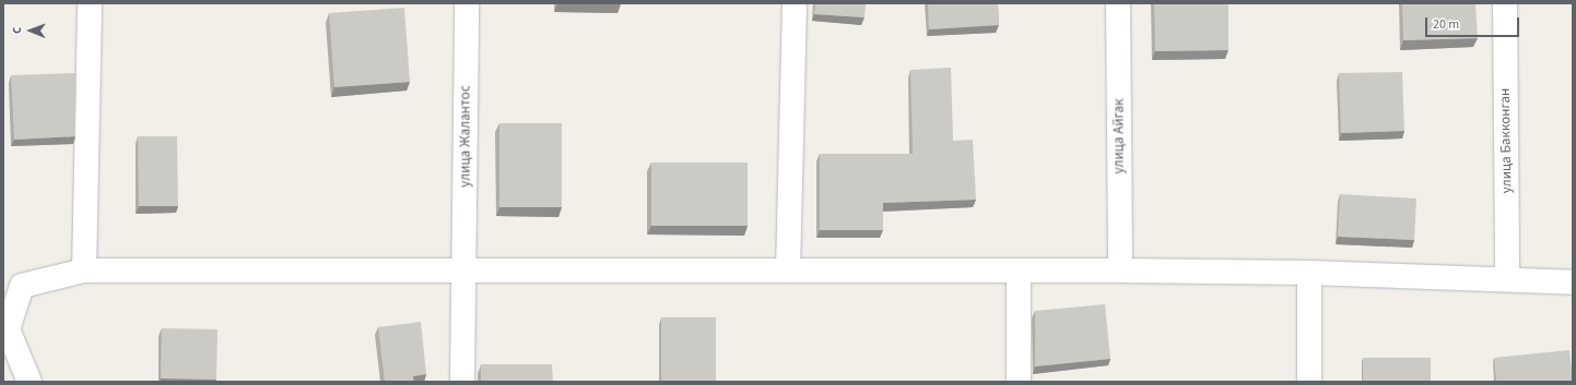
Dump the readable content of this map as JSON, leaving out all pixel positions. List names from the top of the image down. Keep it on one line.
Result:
{"streets":{"street":["улица Жалантос","улица Айгак","улица Бакконган"]},"scale_bar":"20 m","north":"left"}
